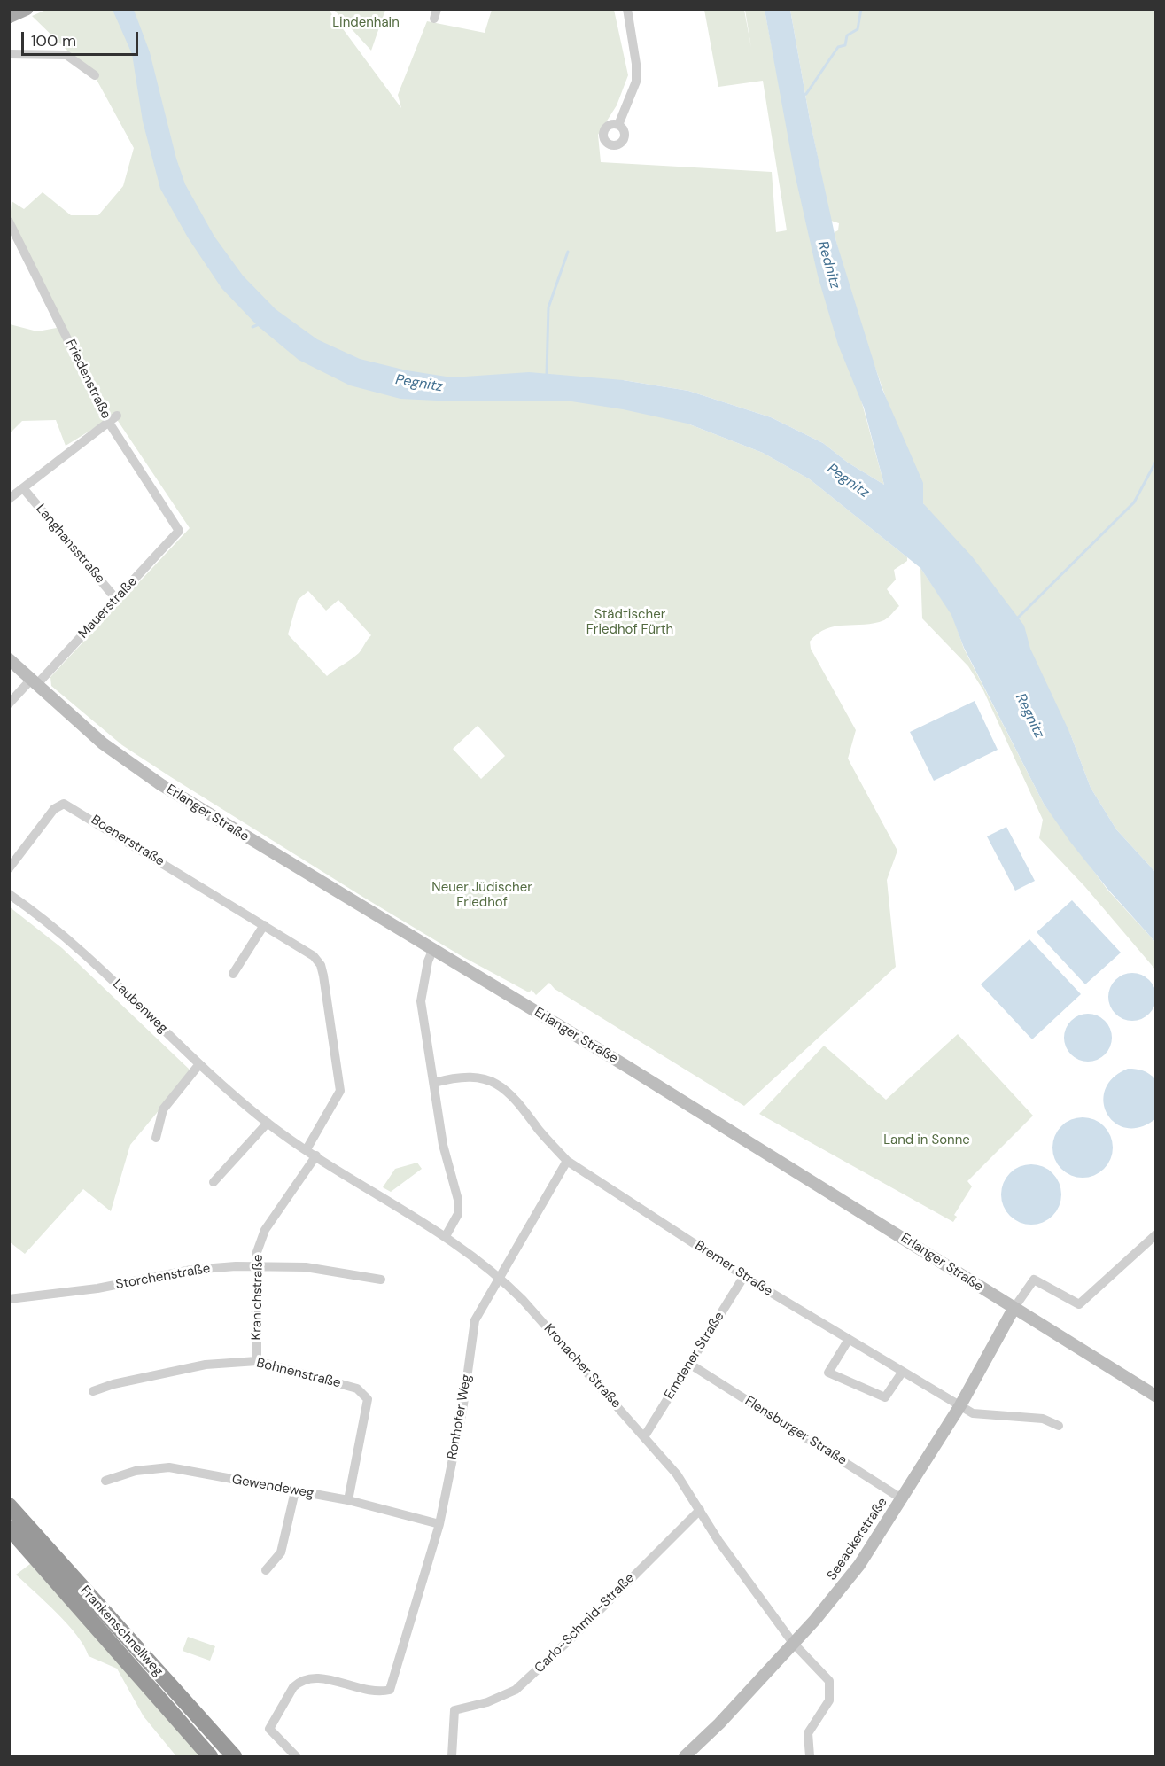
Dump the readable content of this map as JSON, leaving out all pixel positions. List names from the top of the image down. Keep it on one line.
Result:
{"streets":{"highway":["Frankenschnellweg"],"main road":["Erlanger Straße","Seeackerstraße"],"street":["Friedenstraße","Langhansstraße","Mauerstraße","Boenerstraße","Laubenweg","Bremer Straße","Storchenstraße","Kranichstraße","Emdener Straße","Kronacher Straße","Bohnenstraße","Ronhofer Weg","Flensburger Straße","Gewendeweg","Carlo-Schmid-Straße"]},"crossings":[["Friedenstraße","Mauerstraße"],["Langhansstraße","Mauerstraße"],["Mauerstraße","Erlanger Straße"],["Erlanger Straße","Seeackerstraße"],["Boenerstraße","Laubenweg"],["Laubenweg","Kranichstraße"],["Laubenweg","Kronacher Straße"],["Bremer Straße","Emdener Straße"],["Bremer Straße","Ronhofer Weg"],["Bremer Straße","Seeackerstraße"],["Storchenstraße","Kranichstraße"],["Kranichstraße","Bohnenstraße"],["Emdener Straße","Kronacher Straße"],["Emdener Straße","Flensburger Straße"],["Kronacher Straße","Ronhofer Weg"],["Kronacher Straße","Seeackerstraße"],["Kronacher Straße","Carlo-Schmid-Straße"],["Bohnenstraße","Gewendeweg"],["Ronhofer Weg","Gewendeweg"],["Flensburger Straße","Seeackerstraße"]],"water":["Rednitz","Pegnitz","Regnitz"],"parks":["Lindenhain","Städtischer Friedhof Fürth","Neuer Jüdischer Friedhof","Land in Sonne"],"scale_bar":"100 m"}
